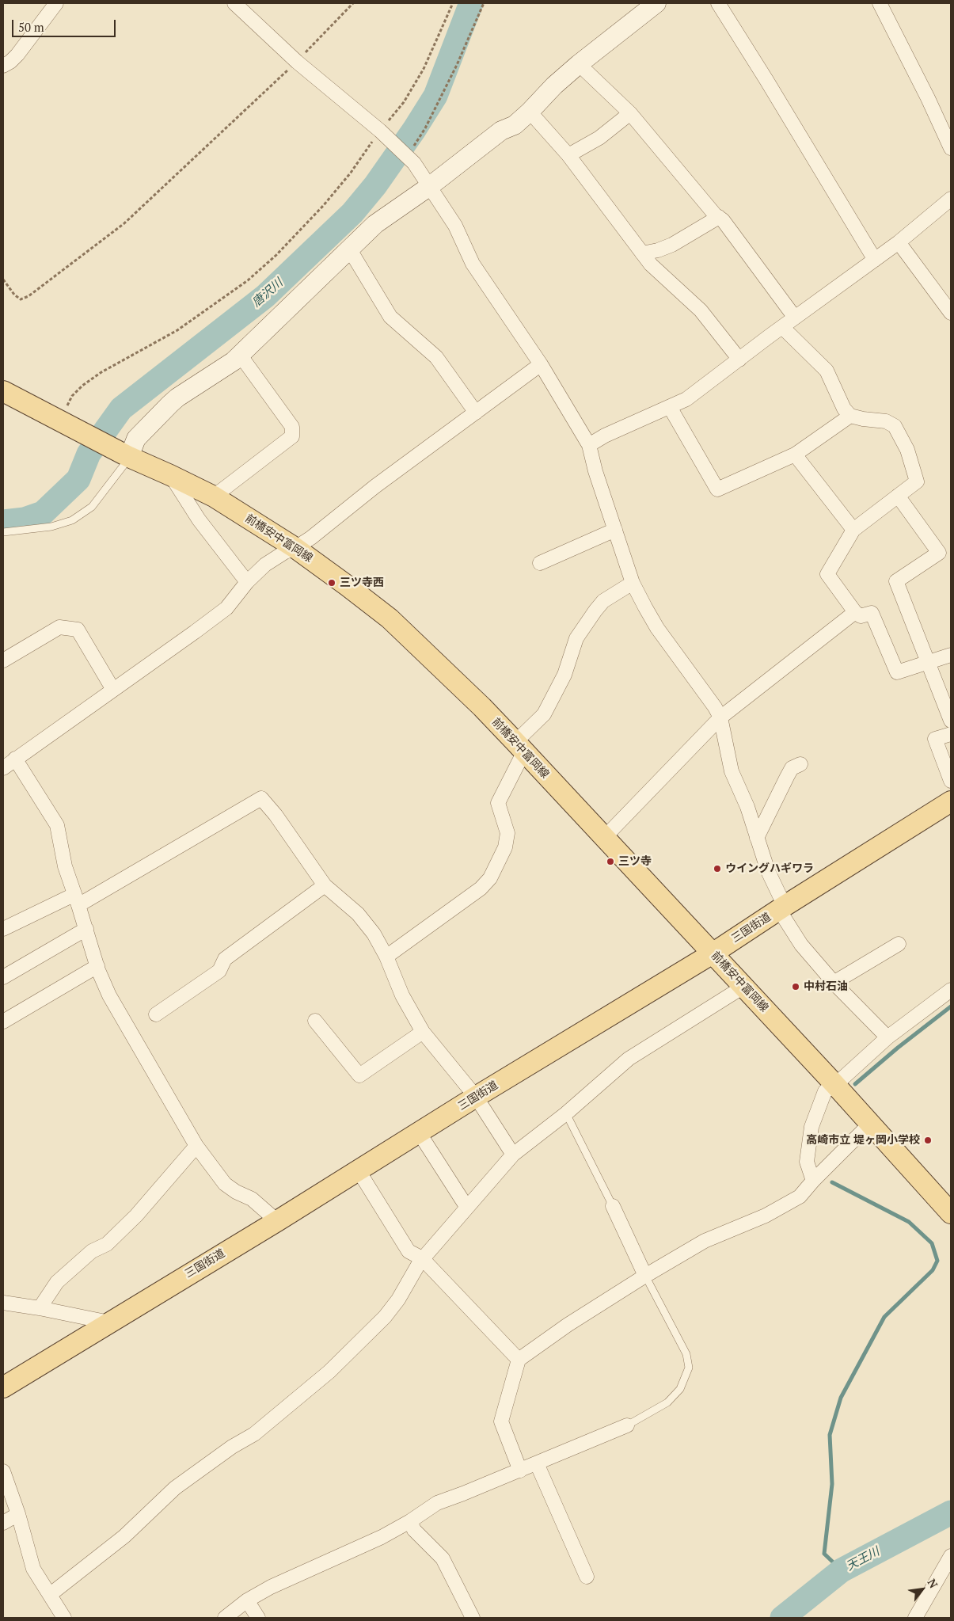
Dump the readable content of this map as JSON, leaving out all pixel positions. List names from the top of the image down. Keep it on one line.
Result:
{"streets":{"main road":["前橋安中富岡線","三国街道"]},"crossings":[["前橋安中富岡線","三国街道"]],"water":["唐沢川","天王川"],"places":["三ツ寺西","三ツ寺","ウイングハギワラ","中村石油","高崎市立 堤ヶ岡小学校"],"scale_bar":"50 m","north":"top right"}
